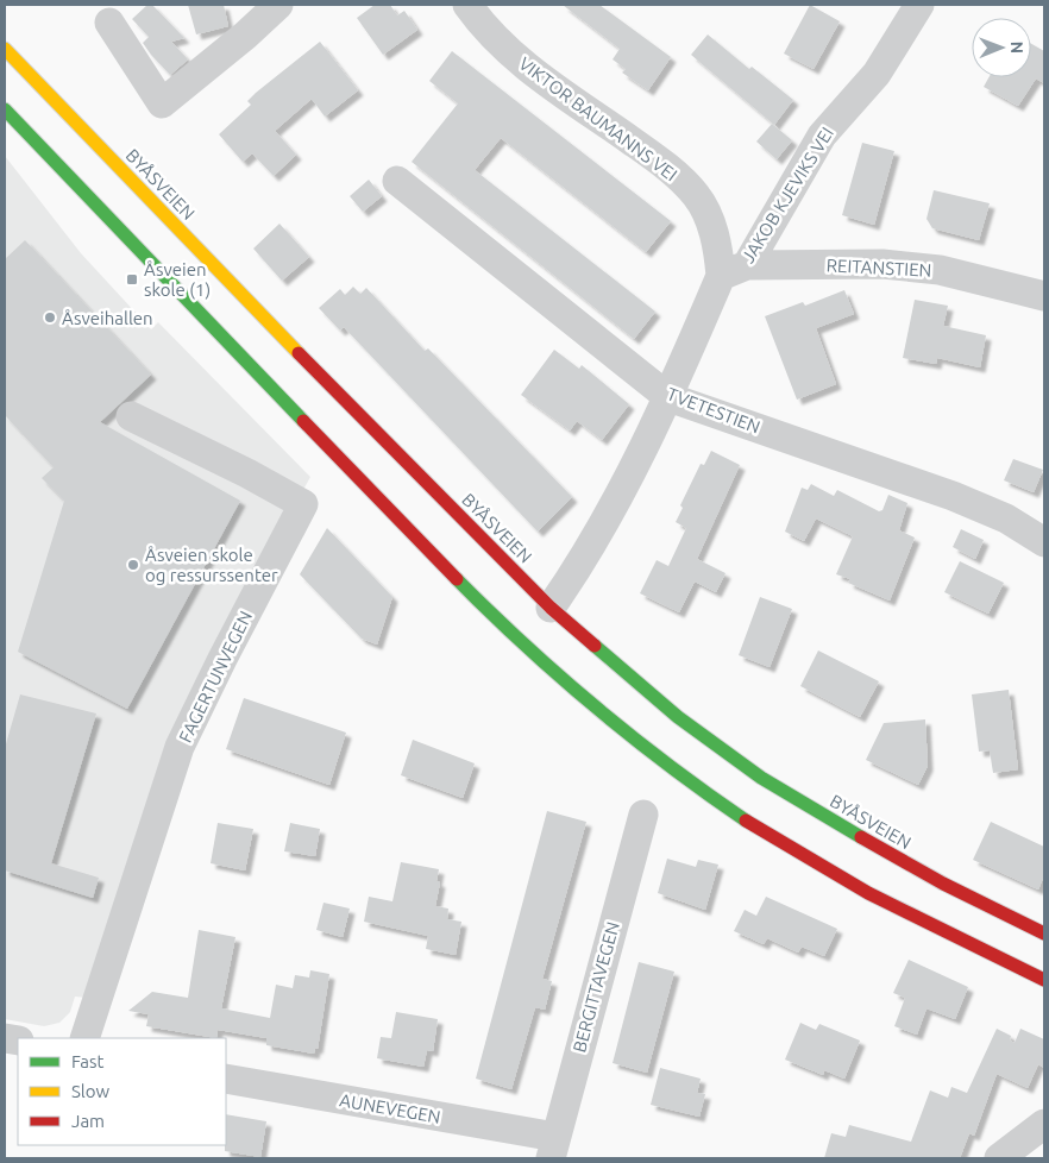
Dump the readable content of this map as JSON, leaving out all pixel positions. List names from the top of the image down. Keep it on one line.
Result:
{"streets":{"main road":["BYÅSVEIEN"],"street":["VIKTOR BAUMANNS VEI","JAKOB KJEVIKS VEI","REITANSTIEN","TVETESTIEN","FAGERTUNVEGEN","BERGITTAVEGEN","AUNEVEGEN"]},"crossings":[["VIKTOR BAUMANNS VEI","JAKOB KJEVIKS VEI"],["VIKTOR BAUMANNS VEI","REITANSTIEN"],["BYÅSVEIEN","JAKOB KJEVIKS VEI"],["JAKOB KJEVIKS VEI","REITANSTIEN"],["JAKOB KJEVIKS VEI","TVETESTIEN"],["BERGITTAVEGEN","AUNEVEGEN"]],"places":{"transit":["Åsveien skole (1)"],"other":["Åsveihallen","Åsveien skole og ressurssenter"]},"legend":["Fast","Slow","Jam"],"north":"right"}
